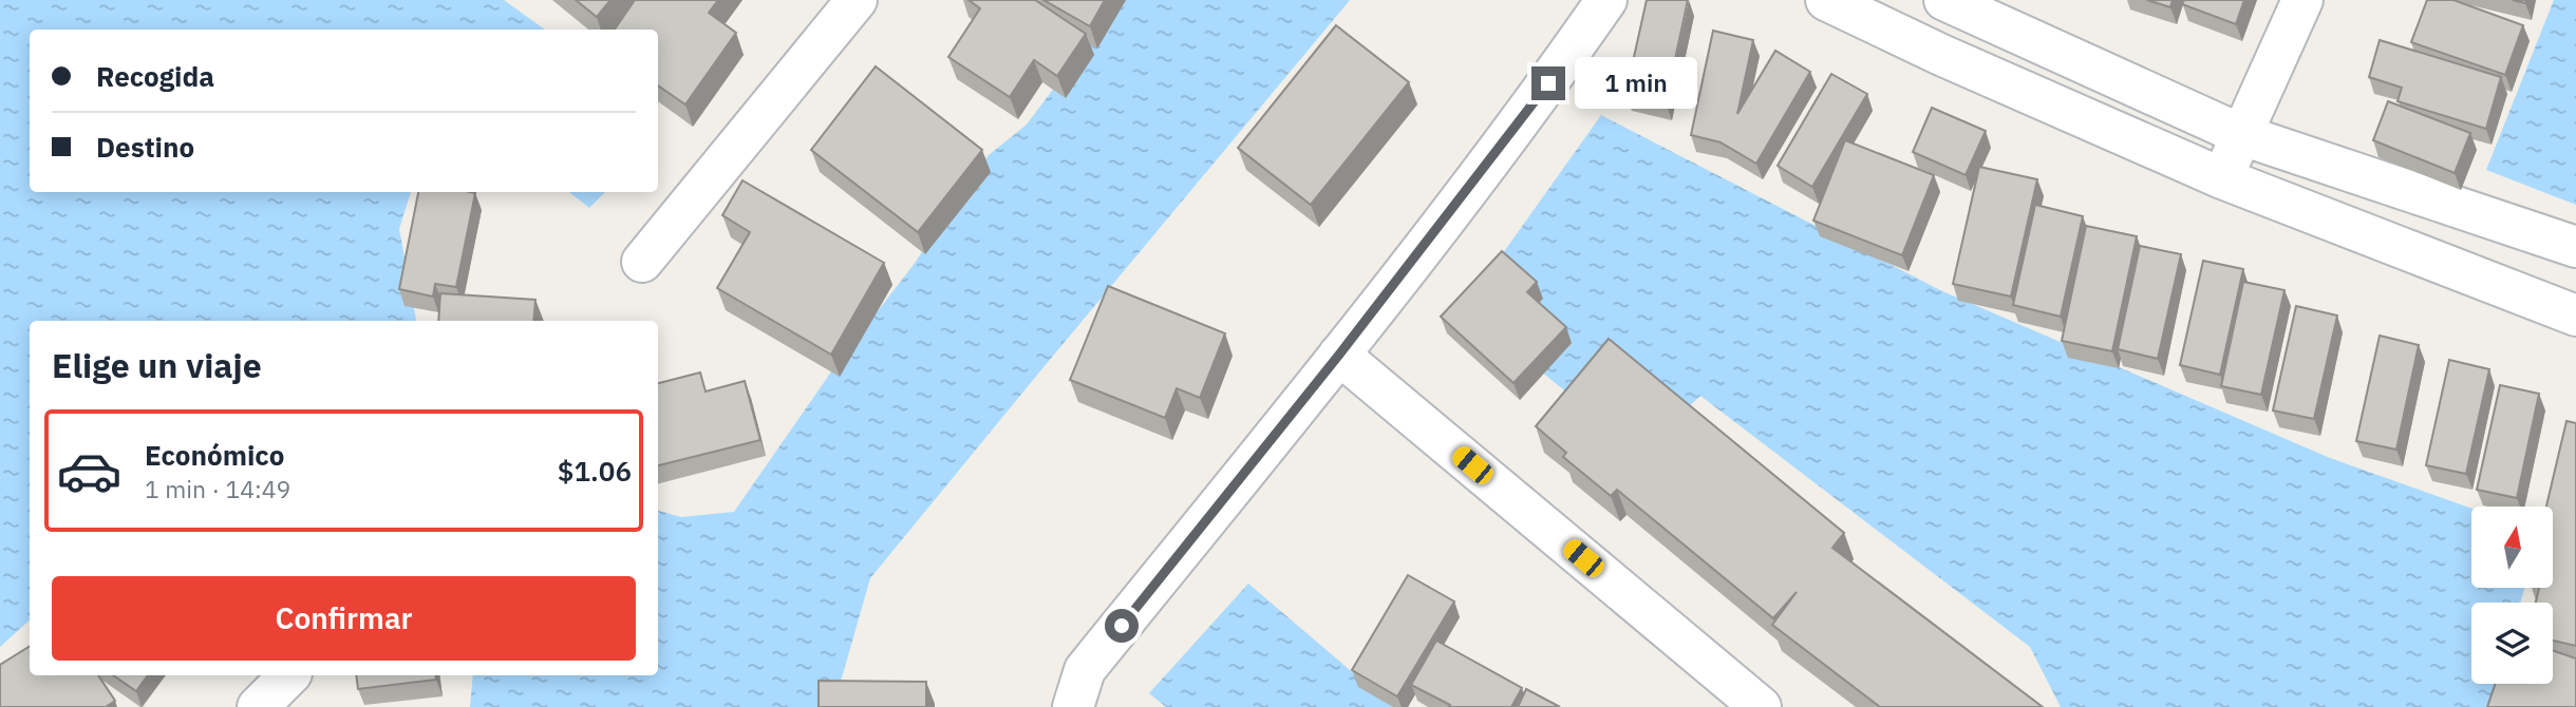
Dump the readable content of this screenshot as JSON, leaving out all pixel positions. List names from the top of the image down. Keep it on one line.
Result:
{"north":"top","page":{"banner":["Recogida","Destino"],"bubble":"1 min","heading":"Elige un viaje","list":[{"name":"Económico","note":"1 min · 14:49","value":"$1.06"}],"buttons":"Confirmar"}}
